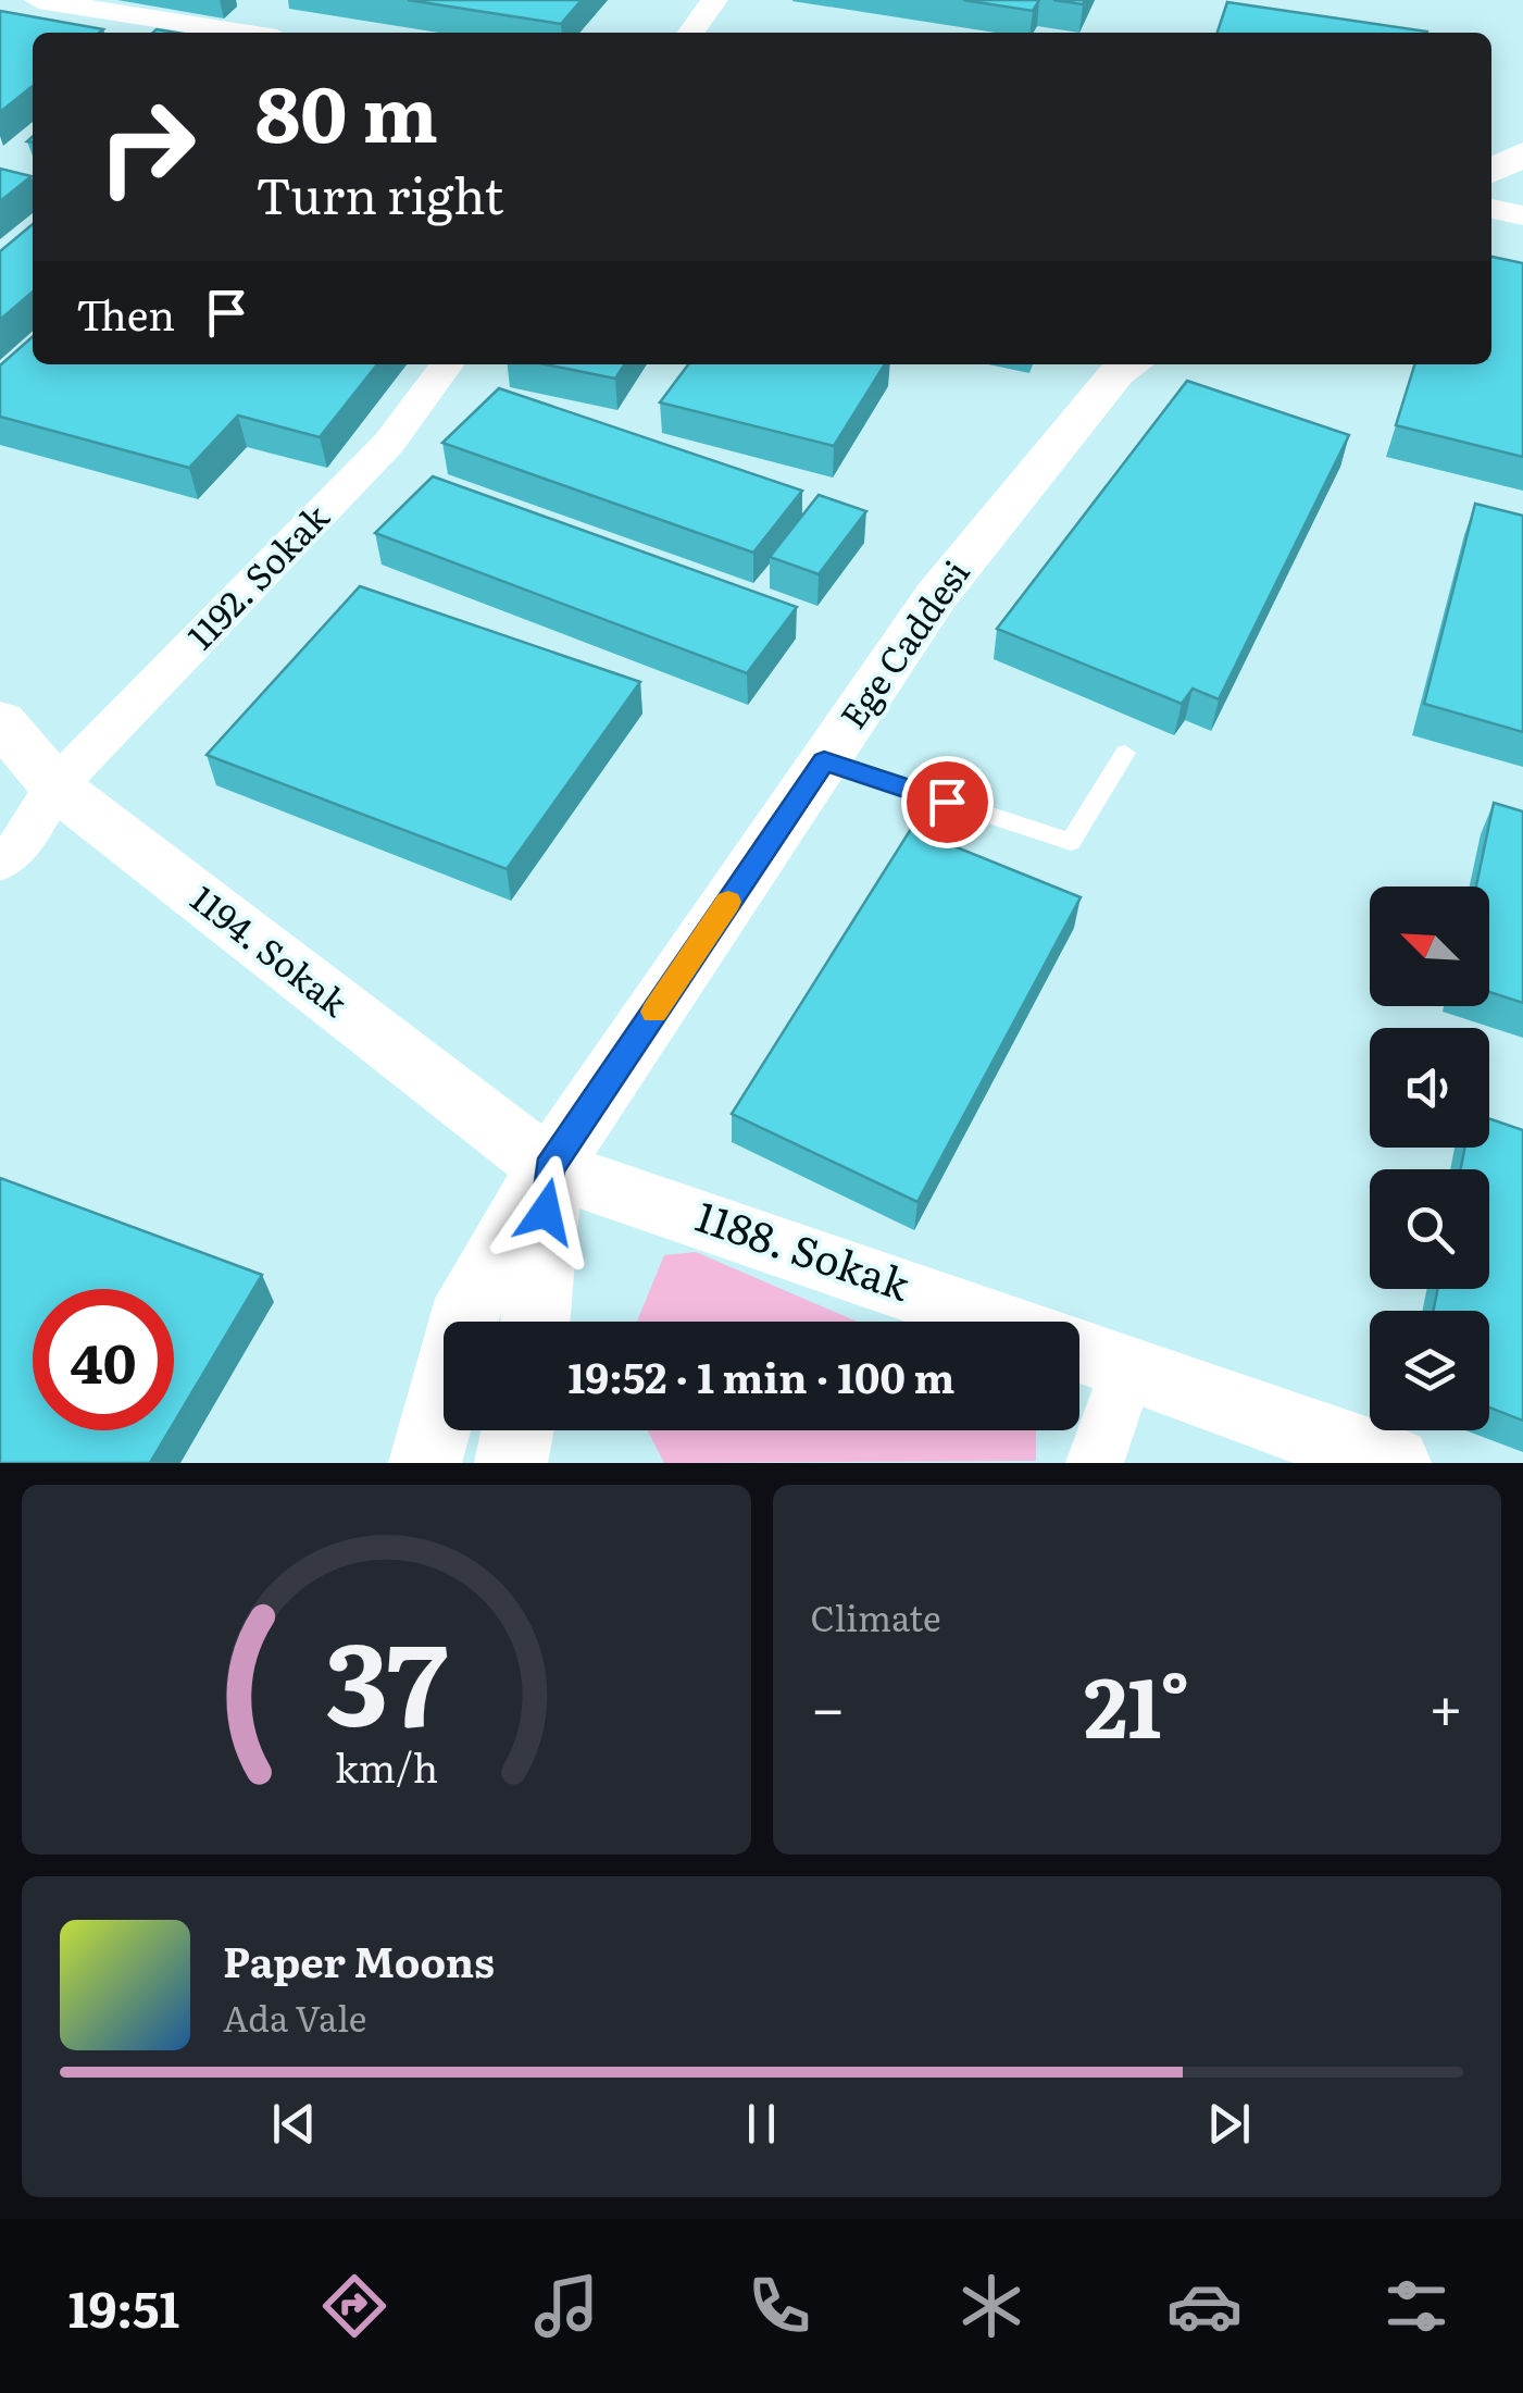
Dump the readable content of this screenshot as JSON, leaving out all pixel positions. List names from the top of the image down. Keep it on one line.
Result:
{"streets":{"street":["1192. Sokak","Ege Caddesi","1194. Sokak","1188. Sokak"]},"crossings":[["1192. Sokak","1194. Sokak"],["Ege Caddesi","1194. Sokak"],["Ege Caddesi","1188. Sokak"],["1194. Sokak","1188. Sokak"]],"north":"top left","page":{"turn":["80 m","Turn right"],"then":"Then","limit":"40","trip":"19:52 · 1 min · 100 m","tile":"Climate","heat":["−","21°","+"],"song":["Paper Moons","Ada Vale"],"tabs":"19:51","gauge":["37","km/h"]}}
